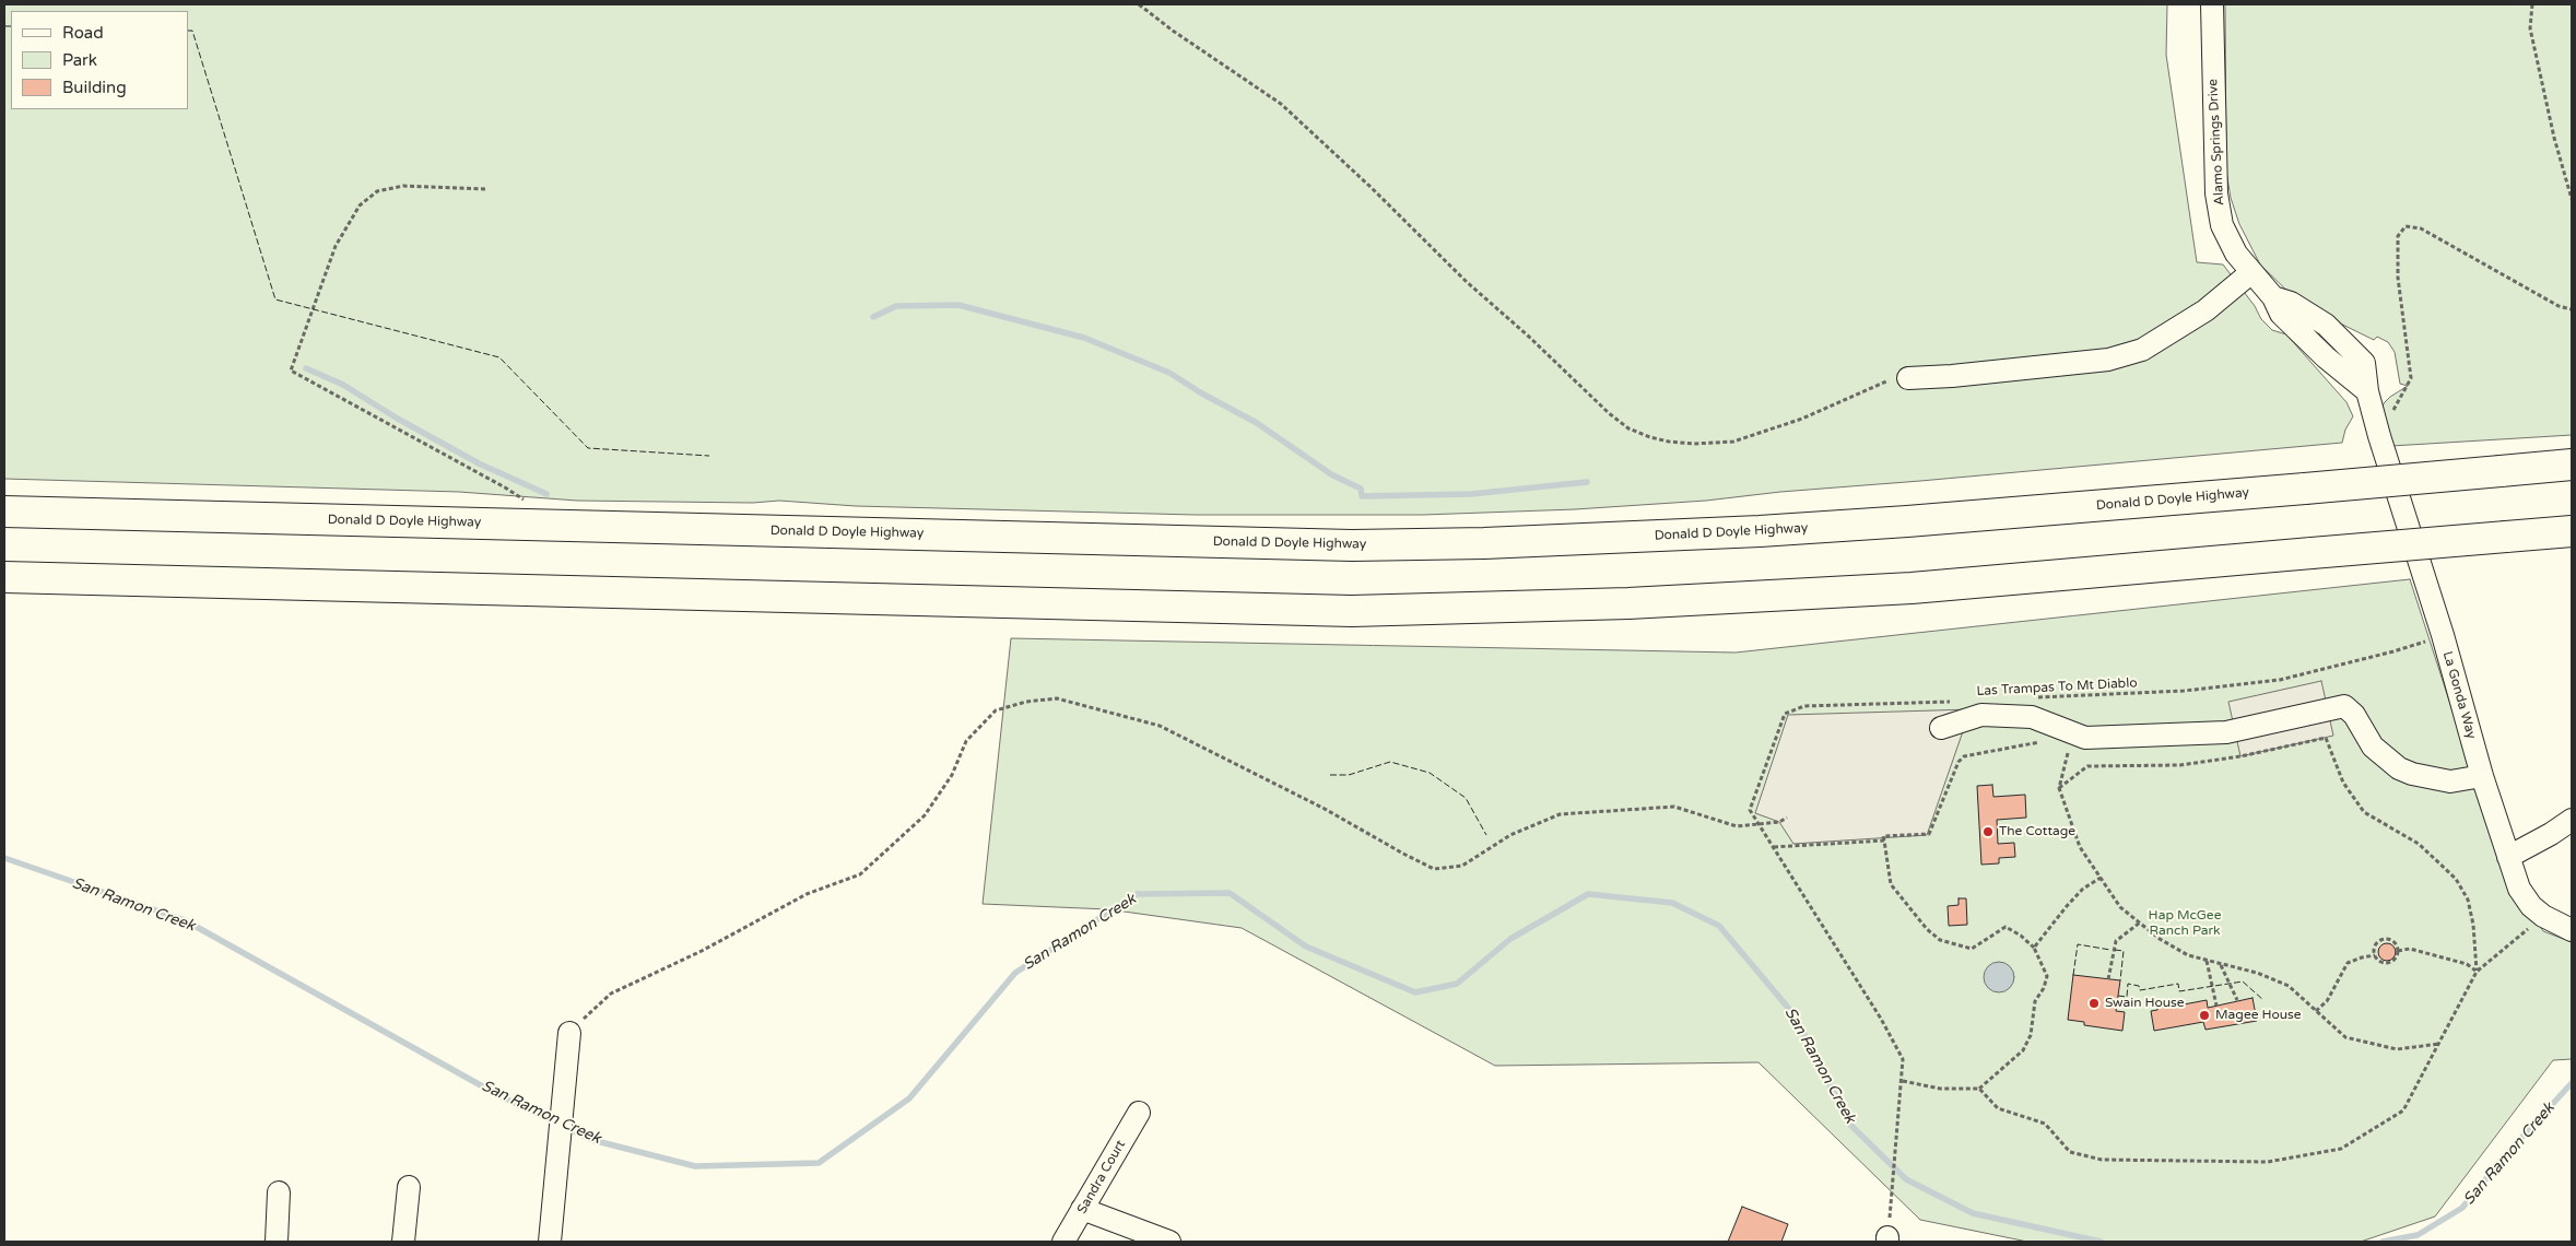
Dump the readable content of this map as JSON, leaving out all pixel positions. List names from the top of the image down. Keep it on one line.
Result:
{"streets":{"highway":["Donald D Doyle Highway"],"street":["Alamo Springs Drive","La Gonda Way","Sandra Court"],"path":["Las Trampas To Mt Diablo"]},"crossings":[["Alamo Springs Drive","La Gonda Way"],["Las Trampas To Mt Diablo","La Gonda Way"]],"water":["San Ramon Creek"],"parks":["Hap McGee Ranch Park"],"places":["The Cottage","Swain House","Magee House"],"legend":["Road","Park","Building"]}
